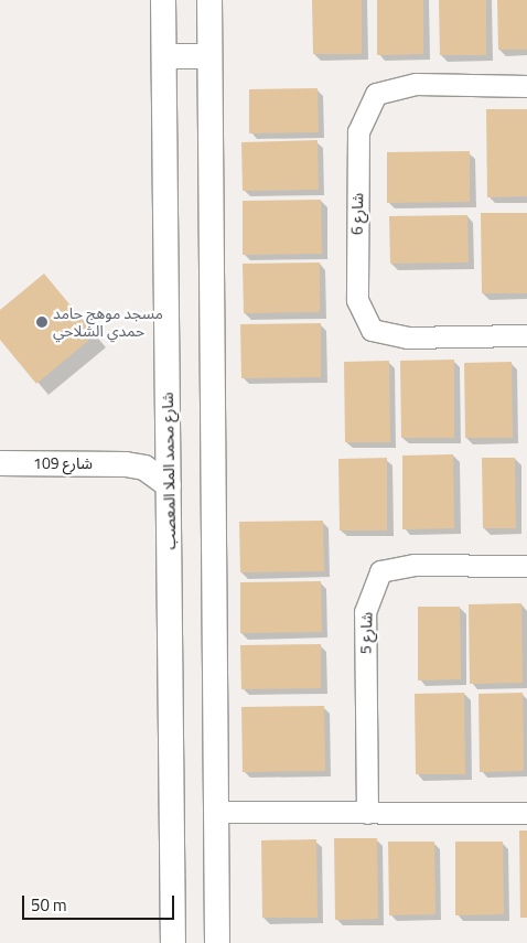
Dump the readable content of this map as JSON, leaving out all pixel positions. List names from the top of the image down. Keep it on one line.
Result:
{"streets":{"street":["شارع 6","شارع 109","شارع محمد الملا المعصب","شارع 5"]},"crossings":[["شارع 109","شارع محمد الملا المعصب"]],"places":["مسجد موهج حامد حمدي الشلاحي"],"scale_bar":"50 m"}
